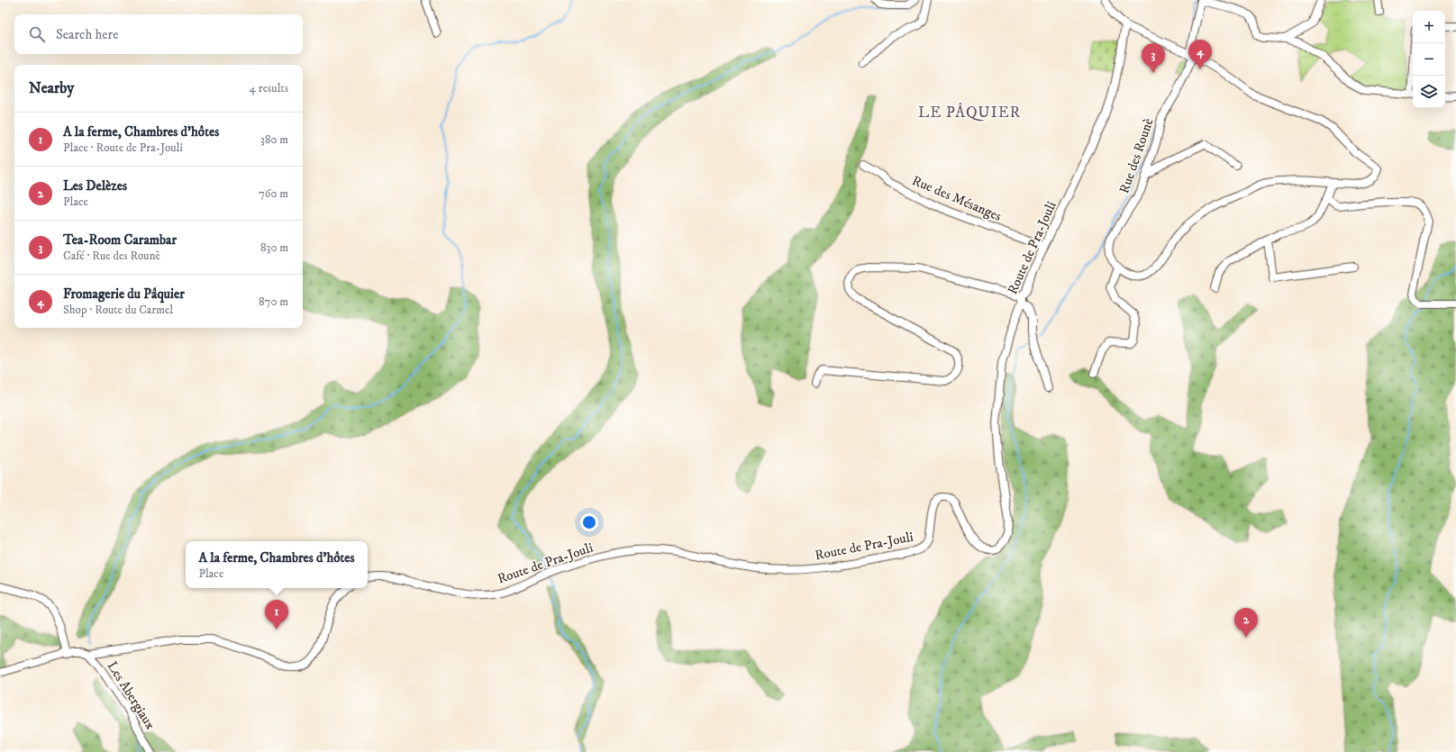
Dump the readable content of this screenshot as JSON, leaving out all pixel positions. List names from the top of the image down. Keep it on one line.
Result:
{"streets":{"street":["Rue des Rounè","Rue des Mésanges","Route de Pra-Jouli","Les Abergiaux"]},"crossings":[["Rue des Mésanges","Route de Pra-Jouli"]],"districts":["LE PÂQUIER"],"page":{"map_buttons":["+","−"],"search":"Search here","pins":["4","3","1","2"],"heading":["Nearby","4 results"],"list":[{"mark":"1","name":"A la ferme, Chambres d'hôtes","note":"Place · Route de Pra-Jouli","value":"380 m"},{"mark":"2","name":"Les Delèzes","note":"Place","value":"760 m"},{"mark":"3","name":"Tea-Room Carambar","note":"Café · Rue des Rounè","value":"830 m"},{"mark":"4","name":"Fromagerie du Pâquier","note":"Shop · Route du Carmel","value":"870 m"}],"popup":["A la ferme, Chambres d'hôtes","Place"]}}
